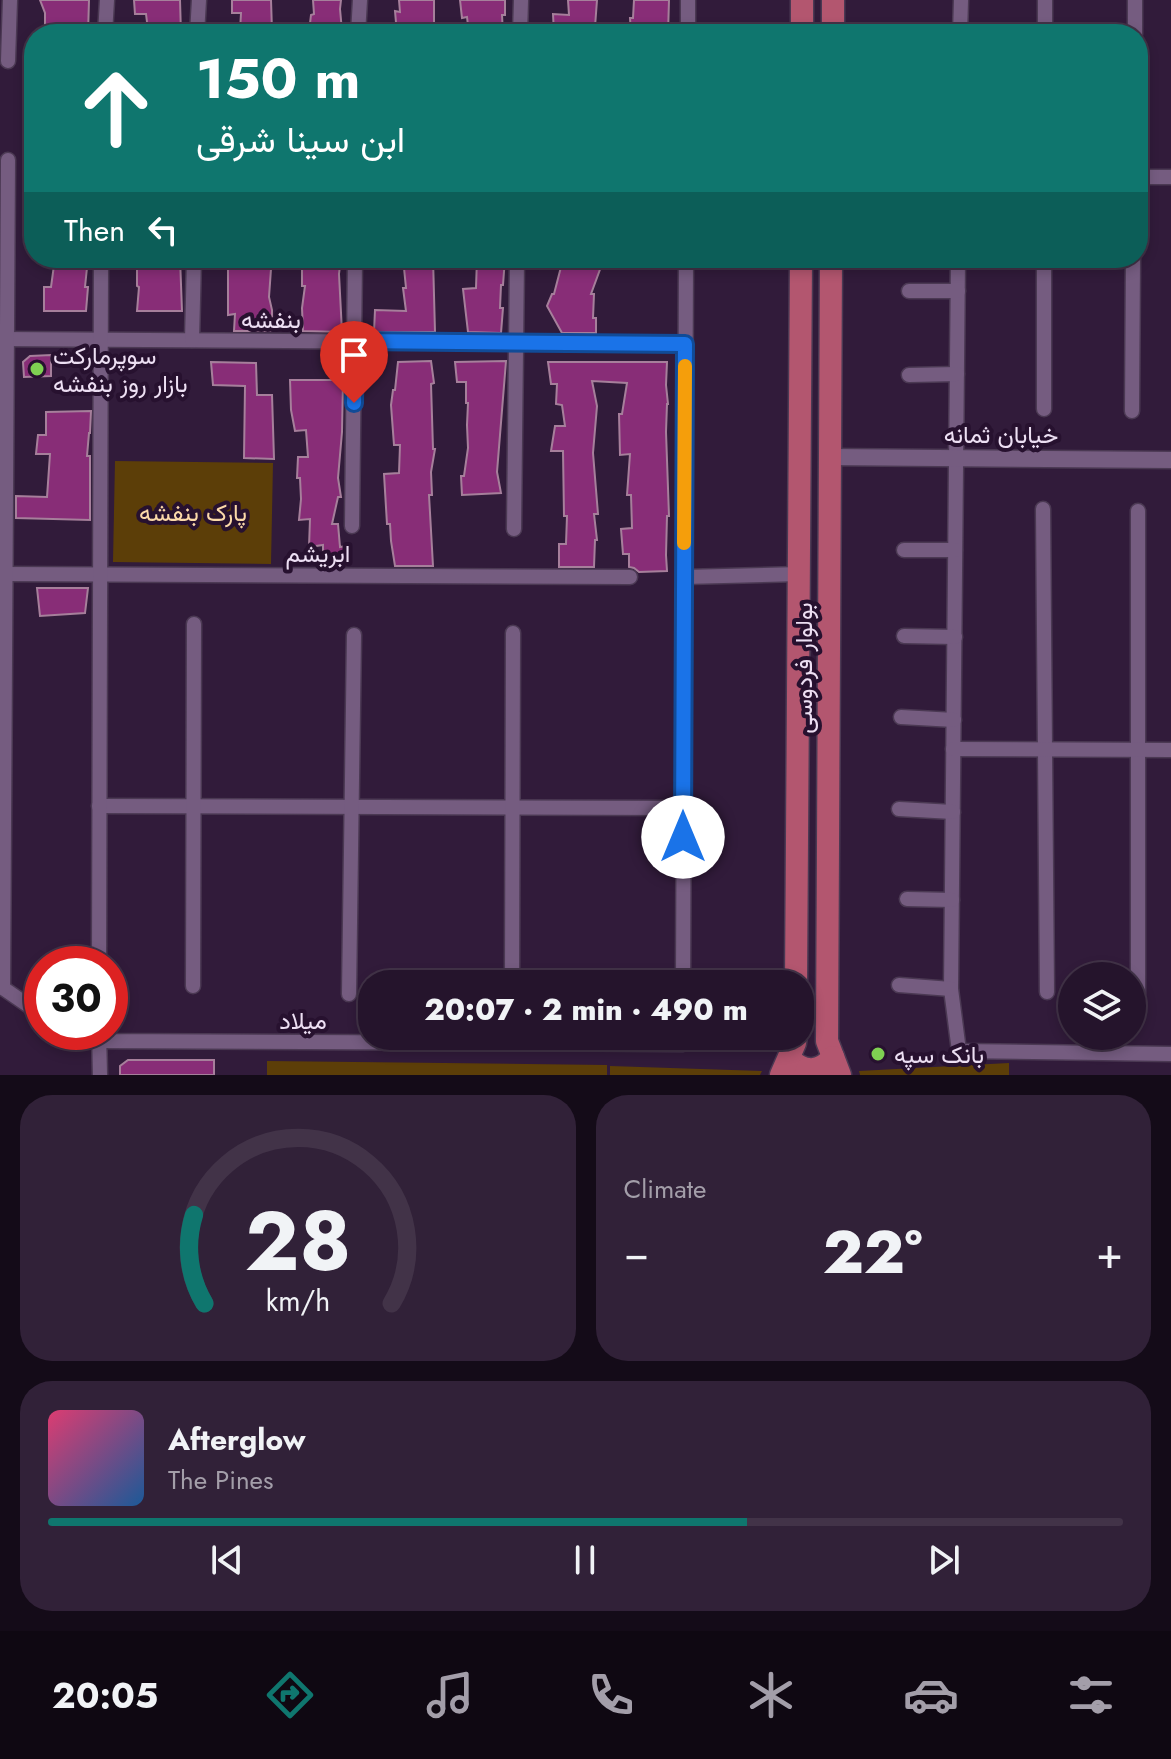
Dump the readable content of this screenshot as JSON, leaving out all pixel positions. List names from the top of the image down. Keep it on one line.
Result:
{"streets":{"main road":["بولوار فردوسی"],"street":["بنفشه","خیابان ثمانه","ابریشم","میلاد"]},"crossings":[["خیابان ثمانه","بولوار فردوسی"]],"parks":["پارک بنفشه"],"places":["سوپرمارکت بازار روز بنفشه","بانک سپه"],"page":{"turn":["150 m","ابن سینا شرقی"],"then":"Then","limit":"30","trip":"20:07 · 2 min · 490 m","tile":"Climate","heat":["−","22°","+"],"song":["Afterglow","The Pines"],"tabs":"20:05","gauge":["28","km/h"]}}
